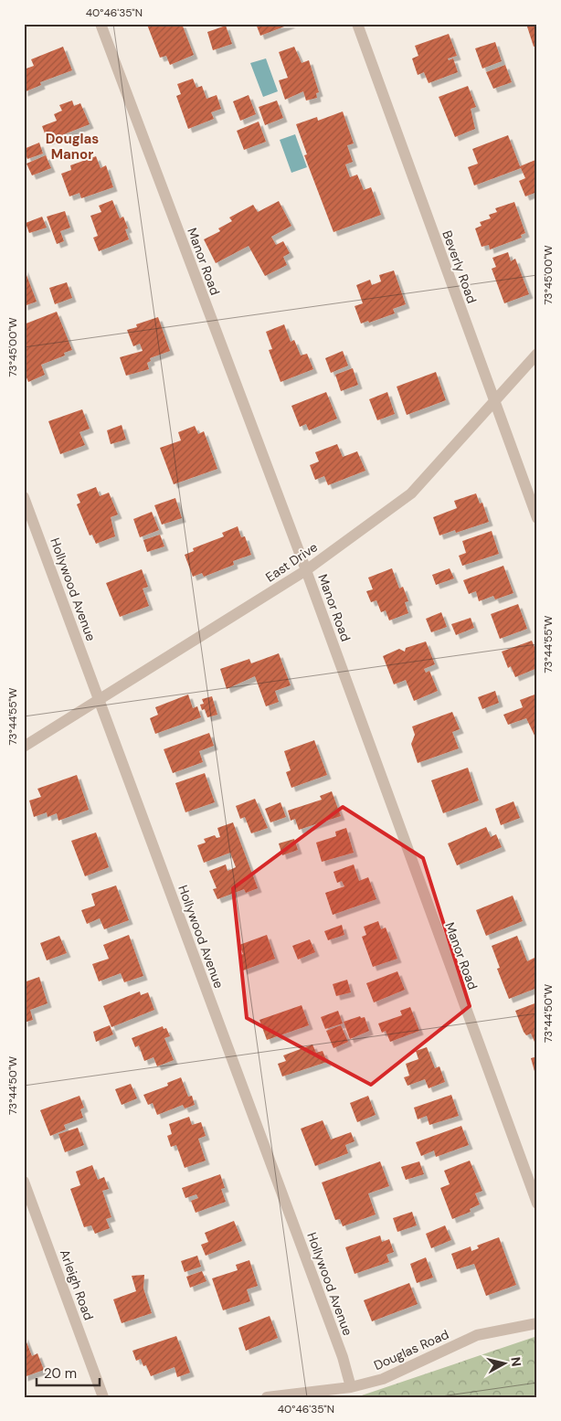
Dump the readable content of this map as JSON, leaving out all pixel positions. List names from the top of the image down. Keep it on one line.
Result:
{"streets":{"street":["Manor Road","Beverly Road","East Drive","Hollywood Avenue","Arleigh Road","Douglas Road"]},"crossings":[["Manor Road","East Drive"],["Beverly Road","East Drive"],["East Drive","Hollywood Avenue"],["Hollywood Avenue","Douglas Road"]],"districts":["Douglas Manor"],"scale_bar":"20 m","north":"right","coordinates":["40°46'35\"N","73°45'00\"W","73°44'55\"W","73°44'50\"W"]}
